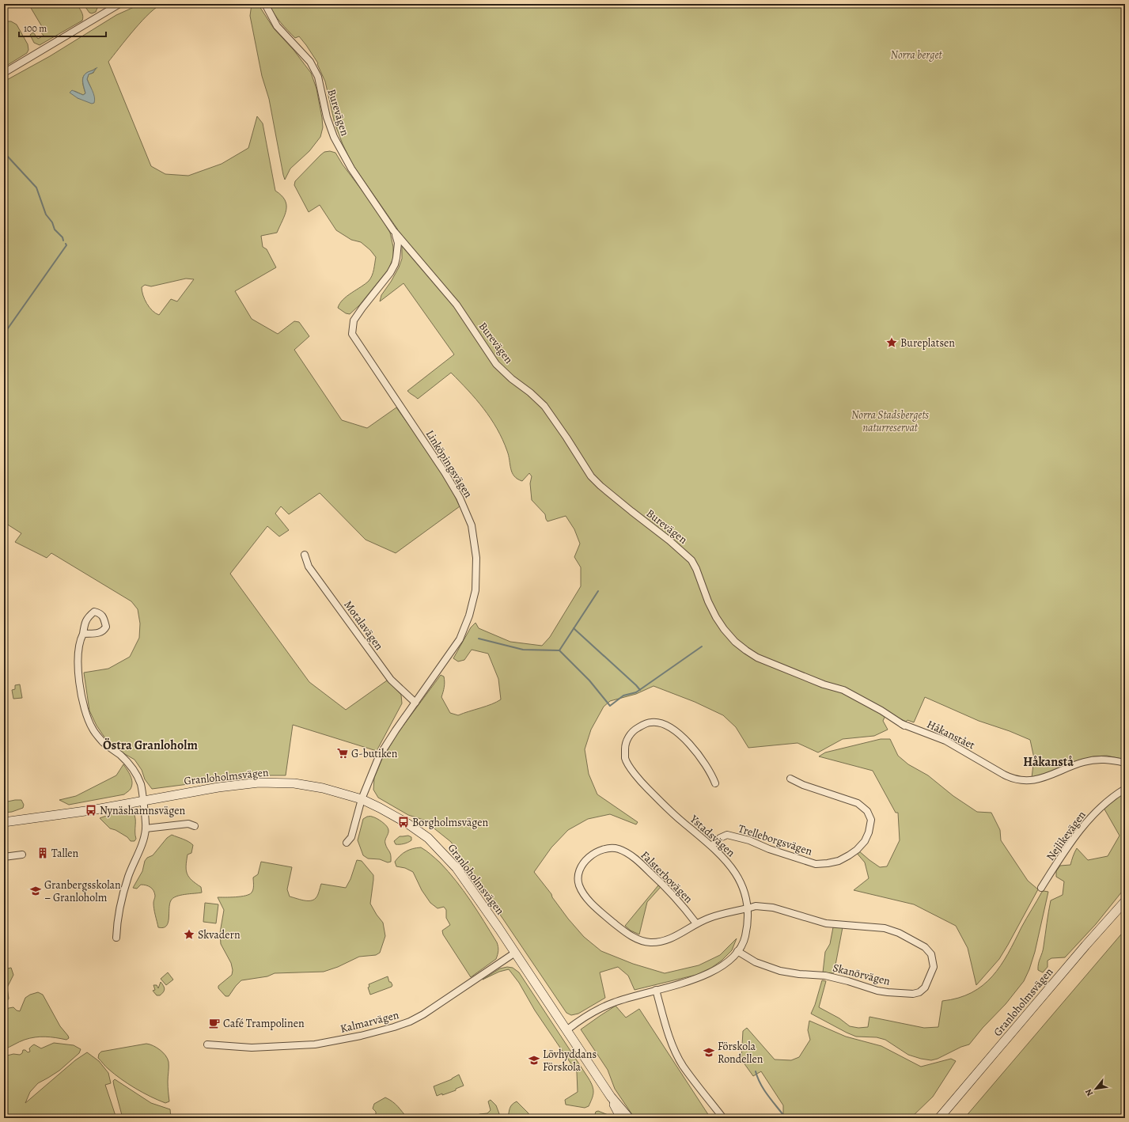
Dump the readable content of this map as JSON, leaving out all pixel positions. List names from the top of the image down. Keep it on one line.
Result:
{"streets":{"street":["Burevägen","Linköpingsvägen","Motalavägen","Håkanstået","Granloholmsvägen","Ystadsvägen","Nejlikevägen","Trelleborgsvägen","Falsterbovägen","Skanörvägen","Kalmarvägen"]},"crossings":[["Burevägen","Linköpingsvägen"],["Burevägen","Håkanstået"],["Linköpingsvägen","Motalavägen"],["Linköpingsvägen","Granloholmsvägen"],["Granloholmsvägen","Ystadsvägen"],["Granloholmsvägen","Kalmarvägen"],["Ystadsvägen","Trelleborgsvägen"],["Ystadsvägen","Falsterbovägen"],["Ystadsvägen","Skanörvägen"],["Falsterbovägen","Skanörvägen"]],"districts":["Östra Granloholm","Håkanstå"],"parks":["Norra berget","Norra Stadsbergets naturreservat"],"places":{"place":["Bureplatsen","Skvadern"],"supermarket":["G-butiken"],"bus stop":["Nynäshamnsvägen","Borgholmsvägen"],"building":["Tallen"],"school or university":["Granbergsskolan – Granloholm","Förskola Rondellen","Lövhyddans Förskola"],"cafe":["Café Trampolinen"]},"scale_bar":"100 m","north":"bottom left"}
